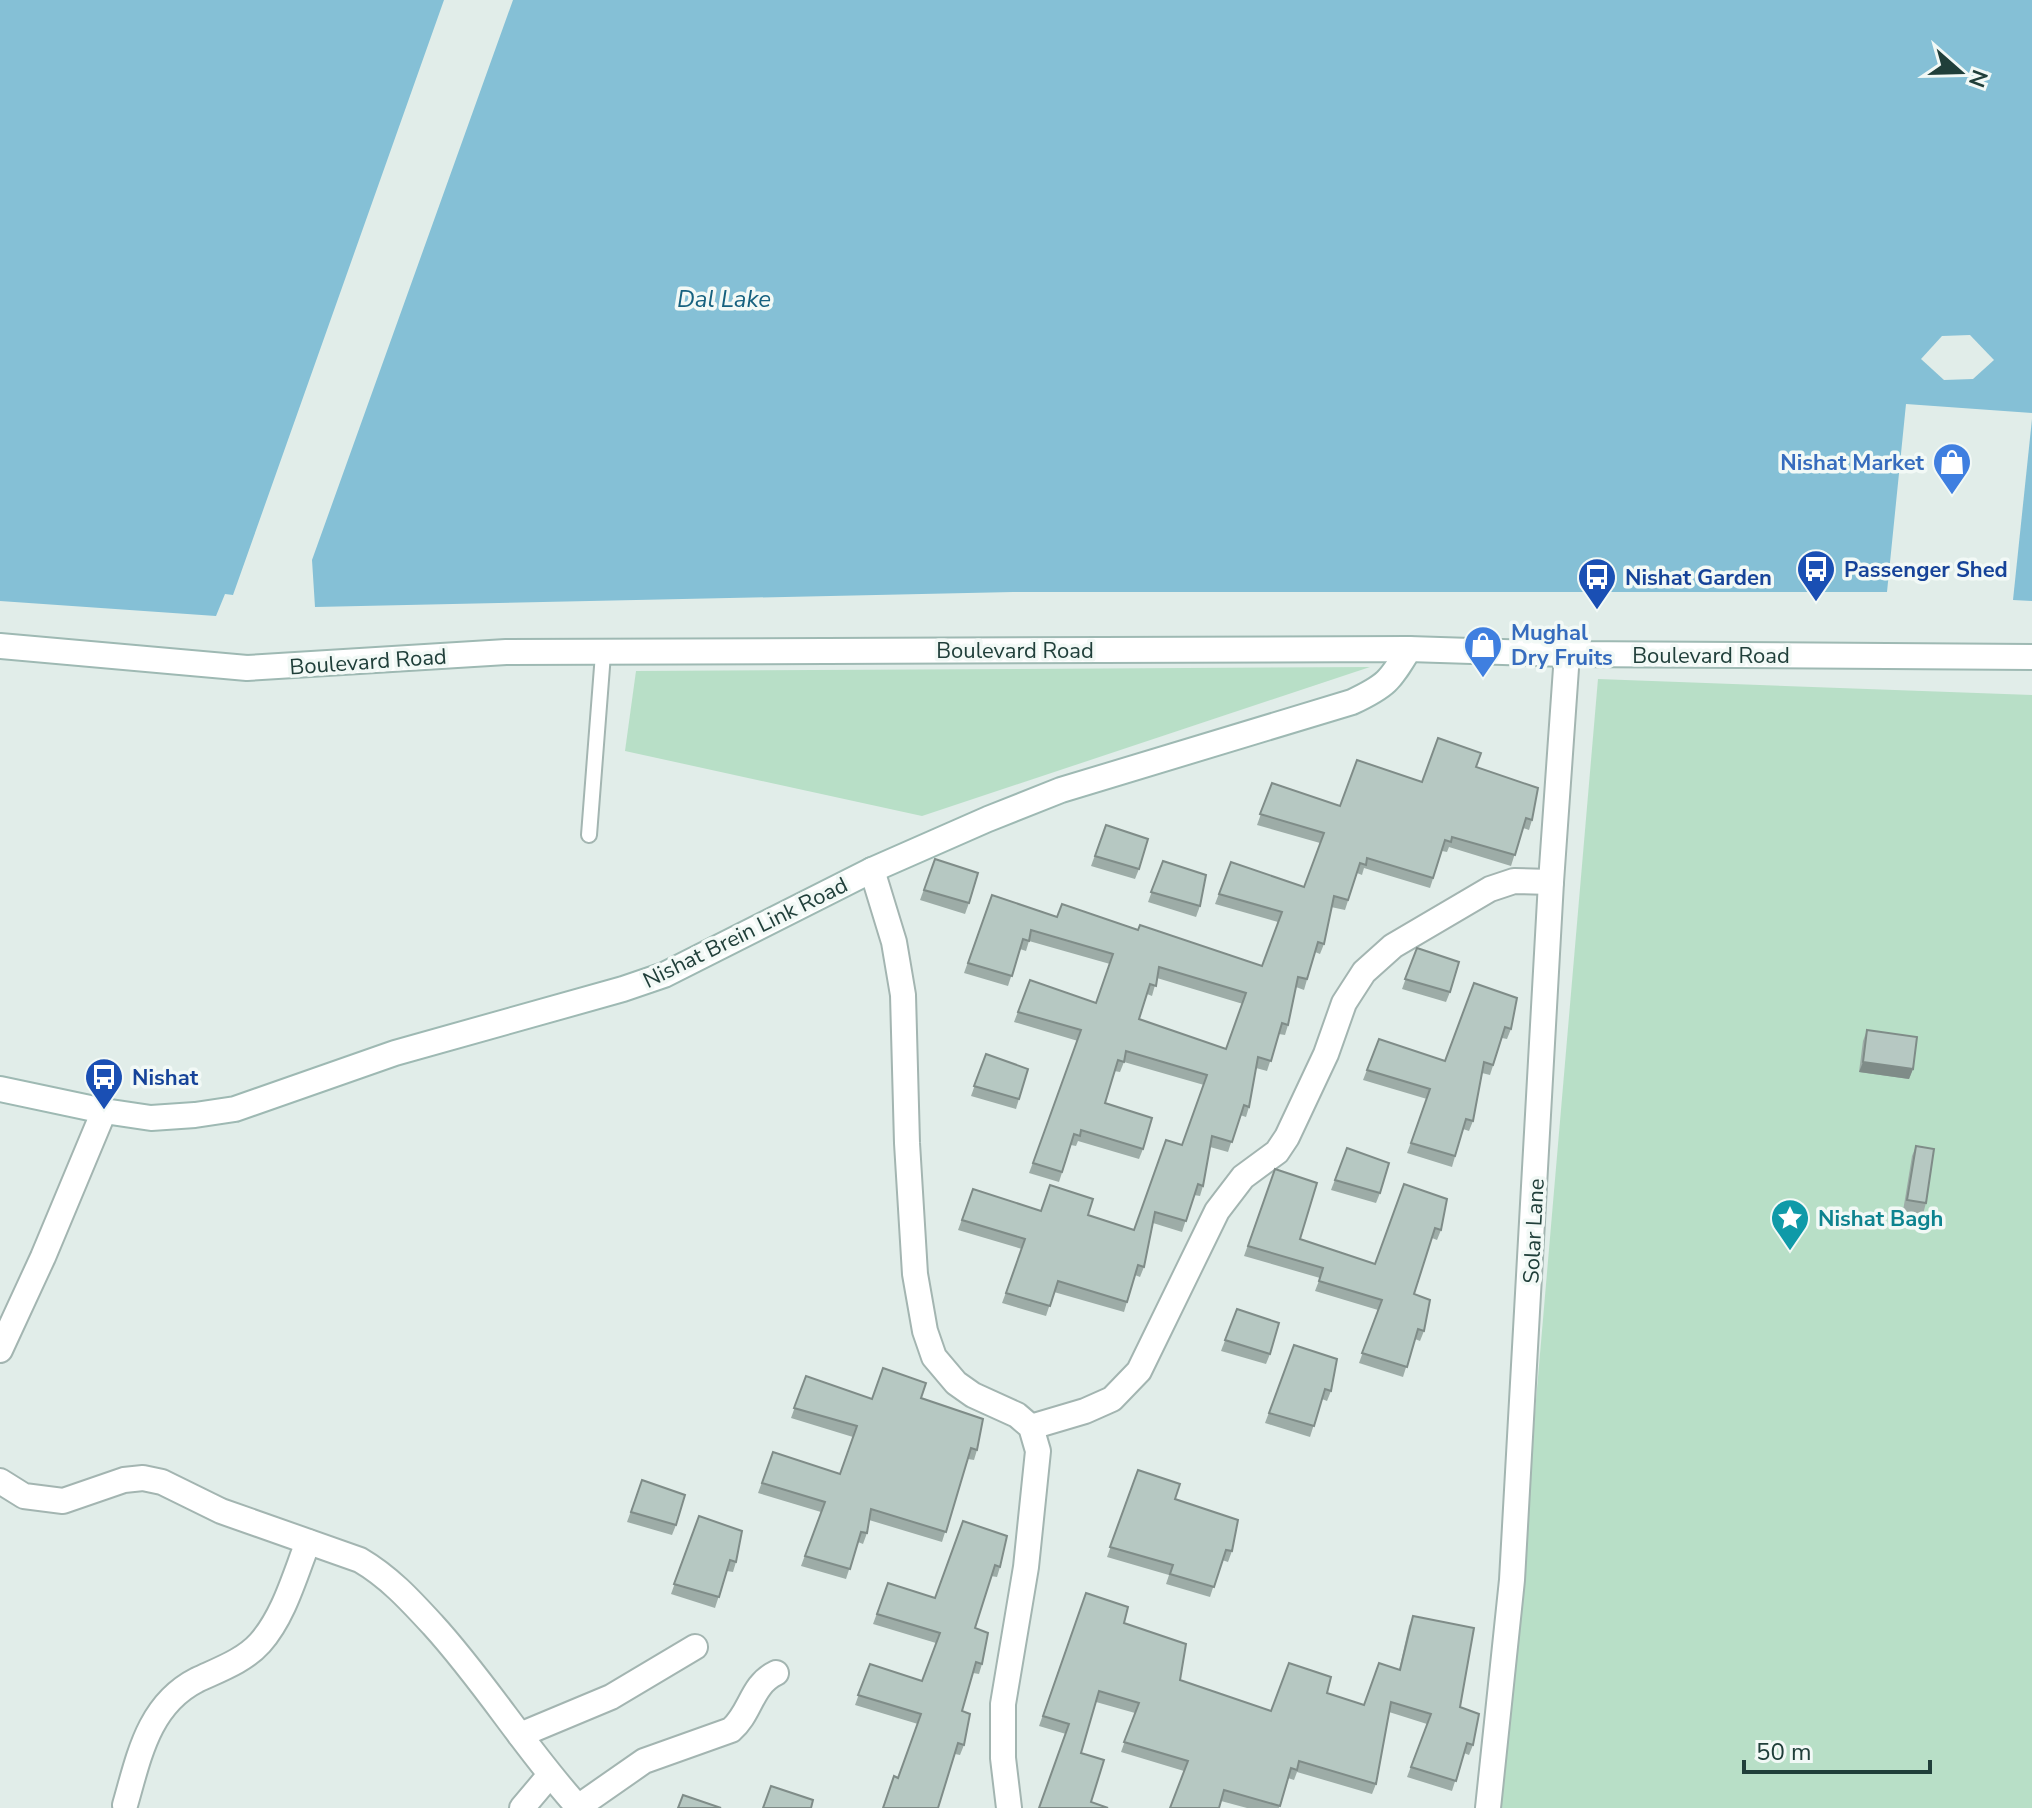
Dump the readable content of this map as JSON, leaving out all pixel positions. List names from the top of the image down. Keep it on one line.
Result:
{"streets":{"street":["Boulevard Road","Nishat Brein Link Road","Solar Lane"]},"crossings":[["Boulevard Road","Nishat Brein Link Road"],["Boulevard Road","Solar Lane"]],"water":["Dal Lake"],"places":{"shop":["Nishat Market","Mughal Dry Fruits"],"bus stop":["Passenger Shed","Nishat Garden","Nishat"],"place":["Nishat Bagh"]},"scale_bar":"50 m","north":"right"}
